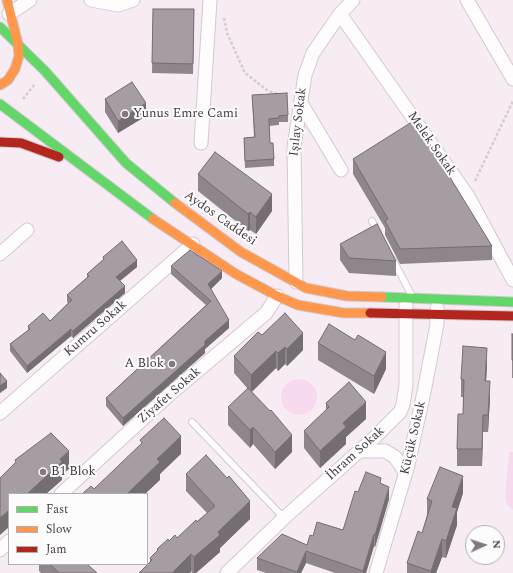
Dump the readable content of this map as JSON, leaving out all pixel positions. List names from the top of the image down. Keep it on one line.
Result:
{"streets":{"main road":["Aydos Caddesi"],"street":["Işılay Sokak","Melek Sokak","Kumru Sokak","Ziyafet Sokak","Küçük Sokak","İhram Sokak"]},"crossings":[["Işılay Sokak","Melek Sokak"],["Işılay Sokak","Aydos Caddesi"],["Aydos Caddesi","Küçük Sokak"],["Aydos Caddesi","İhram Sokak"]],"places":["Yunus Emre Cami","A Blok","B1 Blok"],"legend":["Fast","Slow","Jam"],"north":"right"}
